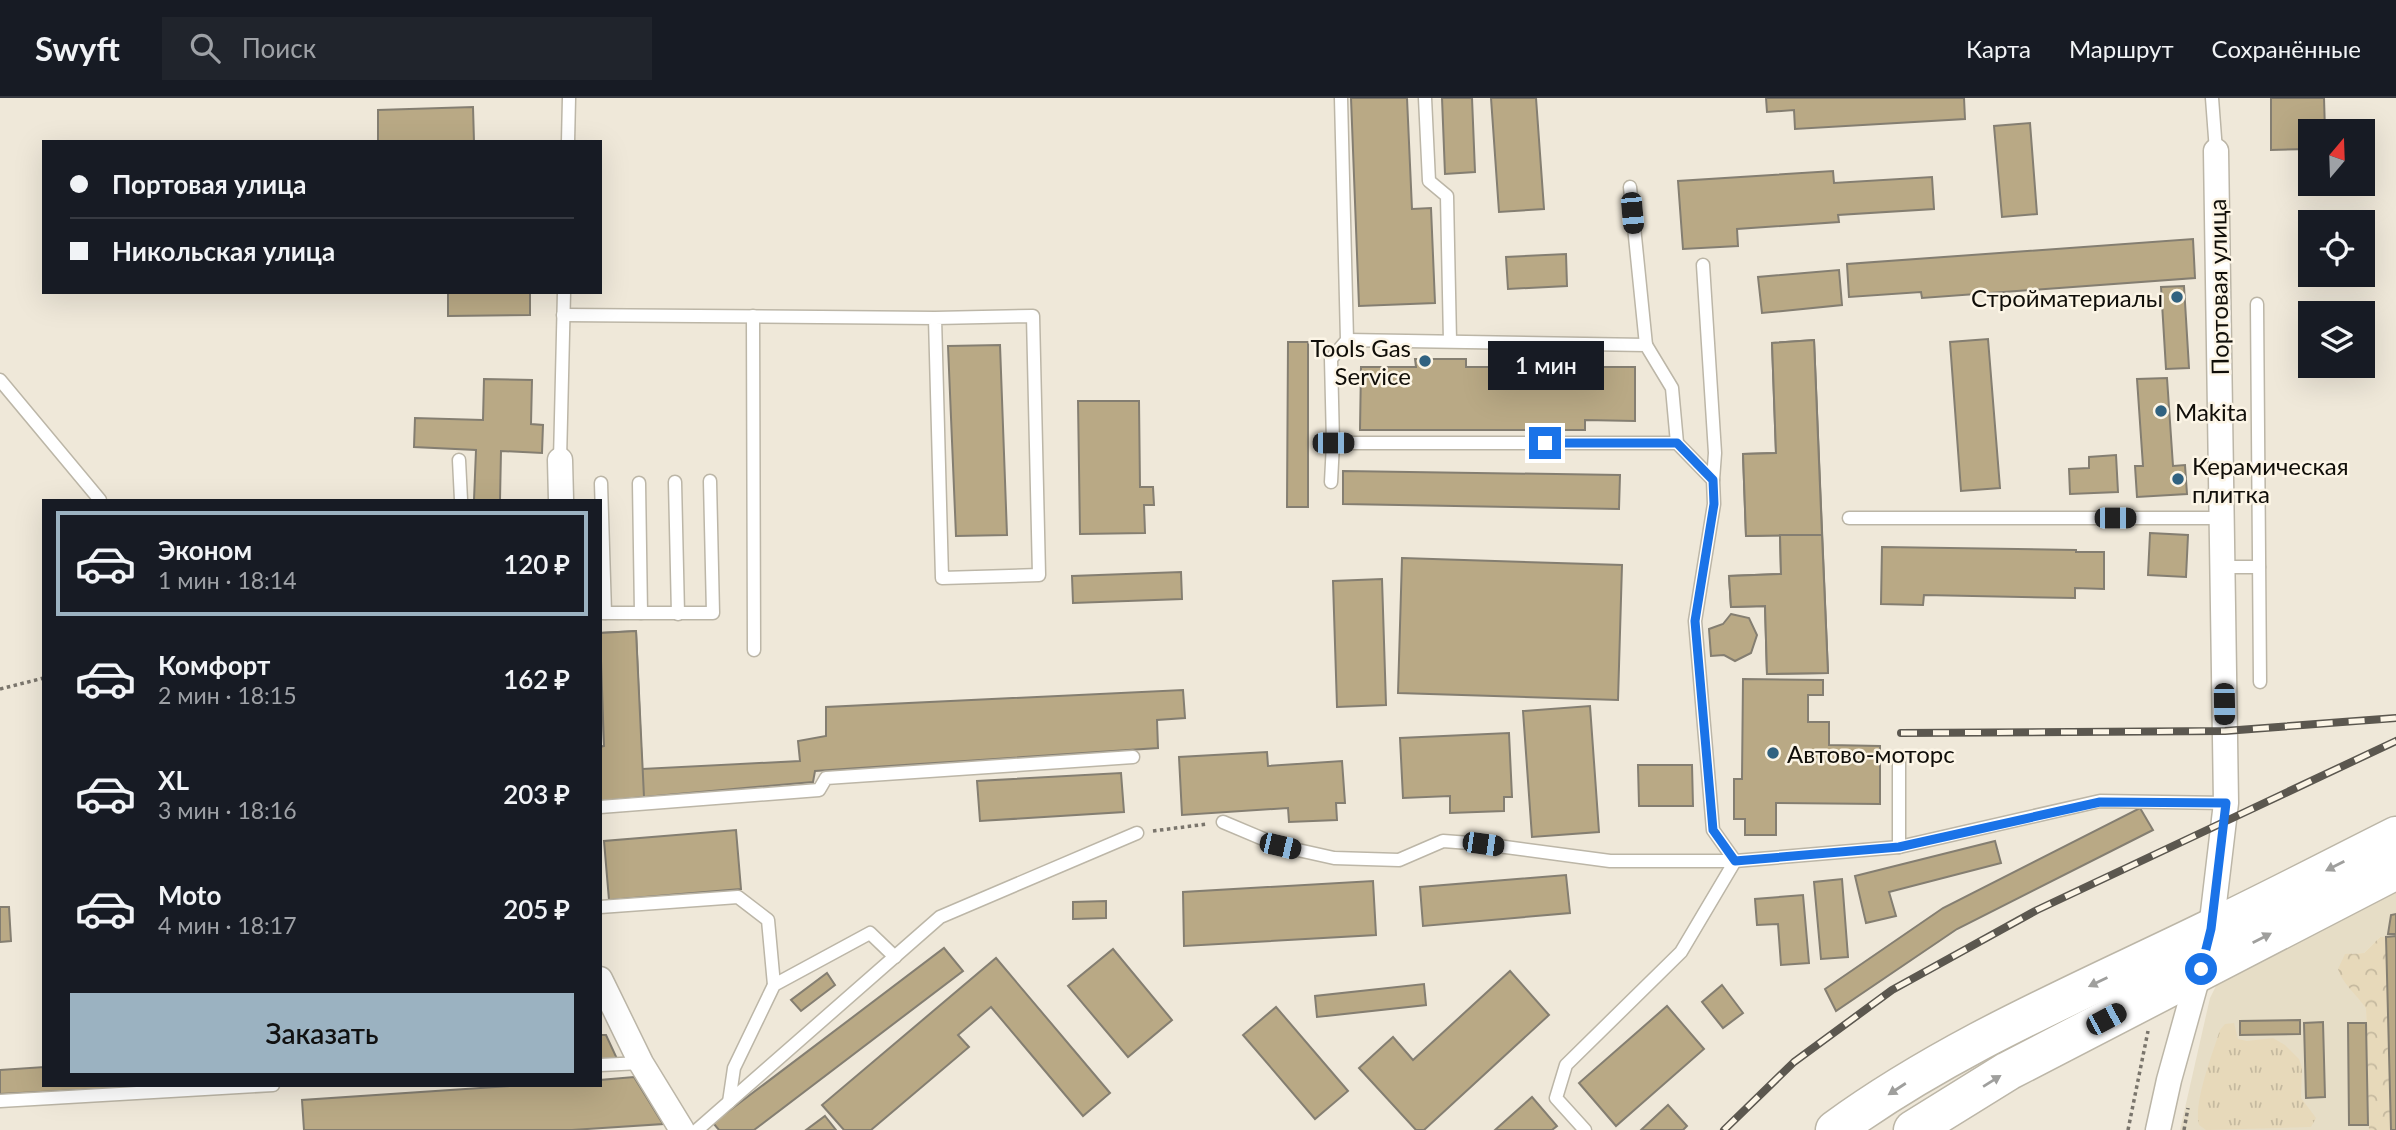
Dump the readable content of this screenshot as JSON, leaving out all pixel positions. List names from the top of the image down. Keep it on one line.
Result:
{"streets":{"street":["Портовая улица"]},"places":["Стройматериалы","Tools Gas Service","Makita","Керамическая плитка","Автово-моторс"],"north":"top","page":{"header":"Swyft","search":"Поиск","nav":["Карта","Маршрут","Сохранённые"],"banner":["Портовая улица","Никольская улица"],"bubble":"1 мин","list":[{"name":"Эконом","note":"1 мин · 18:14","value":"120 ₽"},{"name":"Комфорт","note":"2 мин · 18:15","value":"162 ₽"},{"name":"XL","note":"3 мин · 18:16","value":"203 ₽"},{"name":"Moto","note":"4 мин · 18:17","value":"205 ₽"}],"buttons":"Заказать"}}
